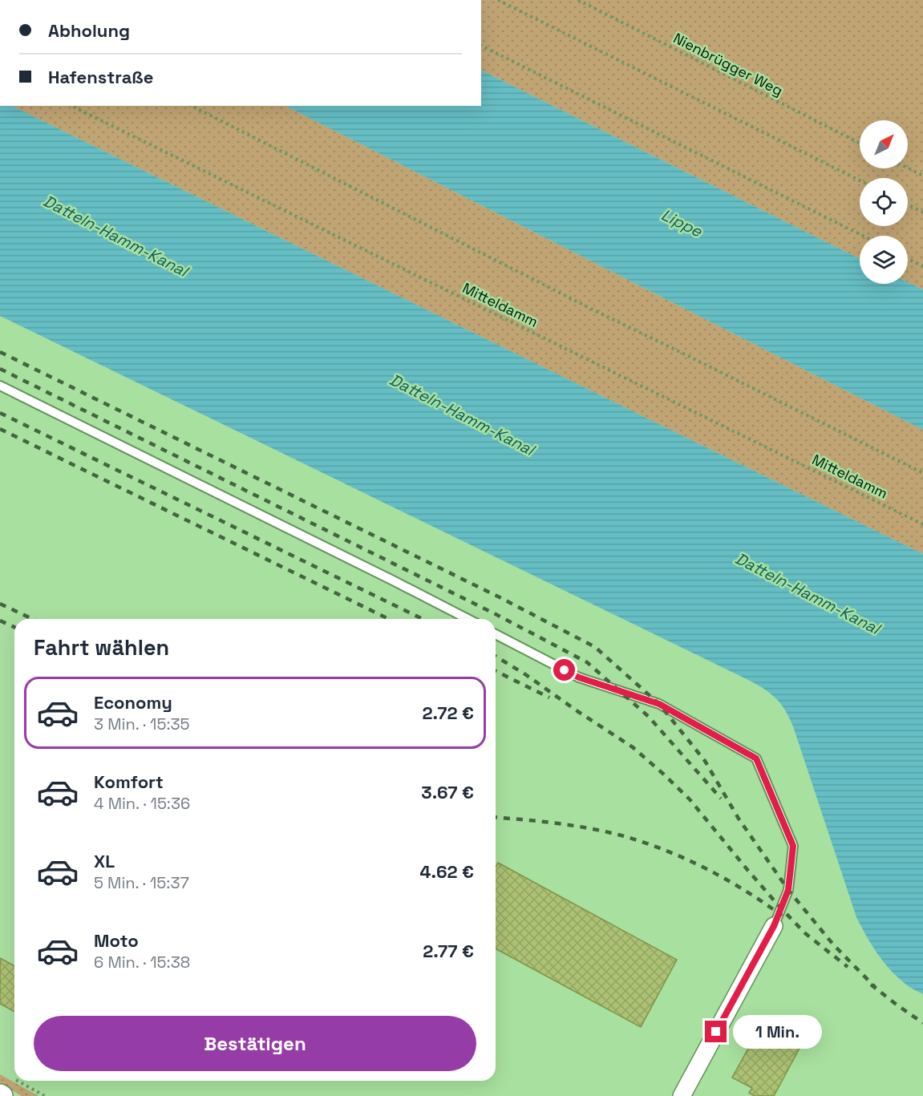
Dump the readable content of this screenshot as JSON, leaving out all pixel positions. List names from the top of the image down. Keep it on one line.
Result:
{"streets":{"path":["Nienbrügger Weg","Mitteldamm"]},"water":["Lippe","Datteln-Hamm-Kanal"],"north":"top right","page":{"banner":["Abholung","Hafenstraße"],"heading":"Fahrt wählen","list":[{"name":"Economy","note":"3 Min. · 15:35","value":"2.72 €"},{"name":"Komfort","note":"4 Min. · 15:36","value":"3.67 €"},{"name":"XL","note":"5 Min. · 15:37","value":"4.62 €"},{"name":"Moto","note":"6 Min. · 15:38","value":"2.77 €"}],"buttons":"Bestätigen","bubble":"1 Min."}}
